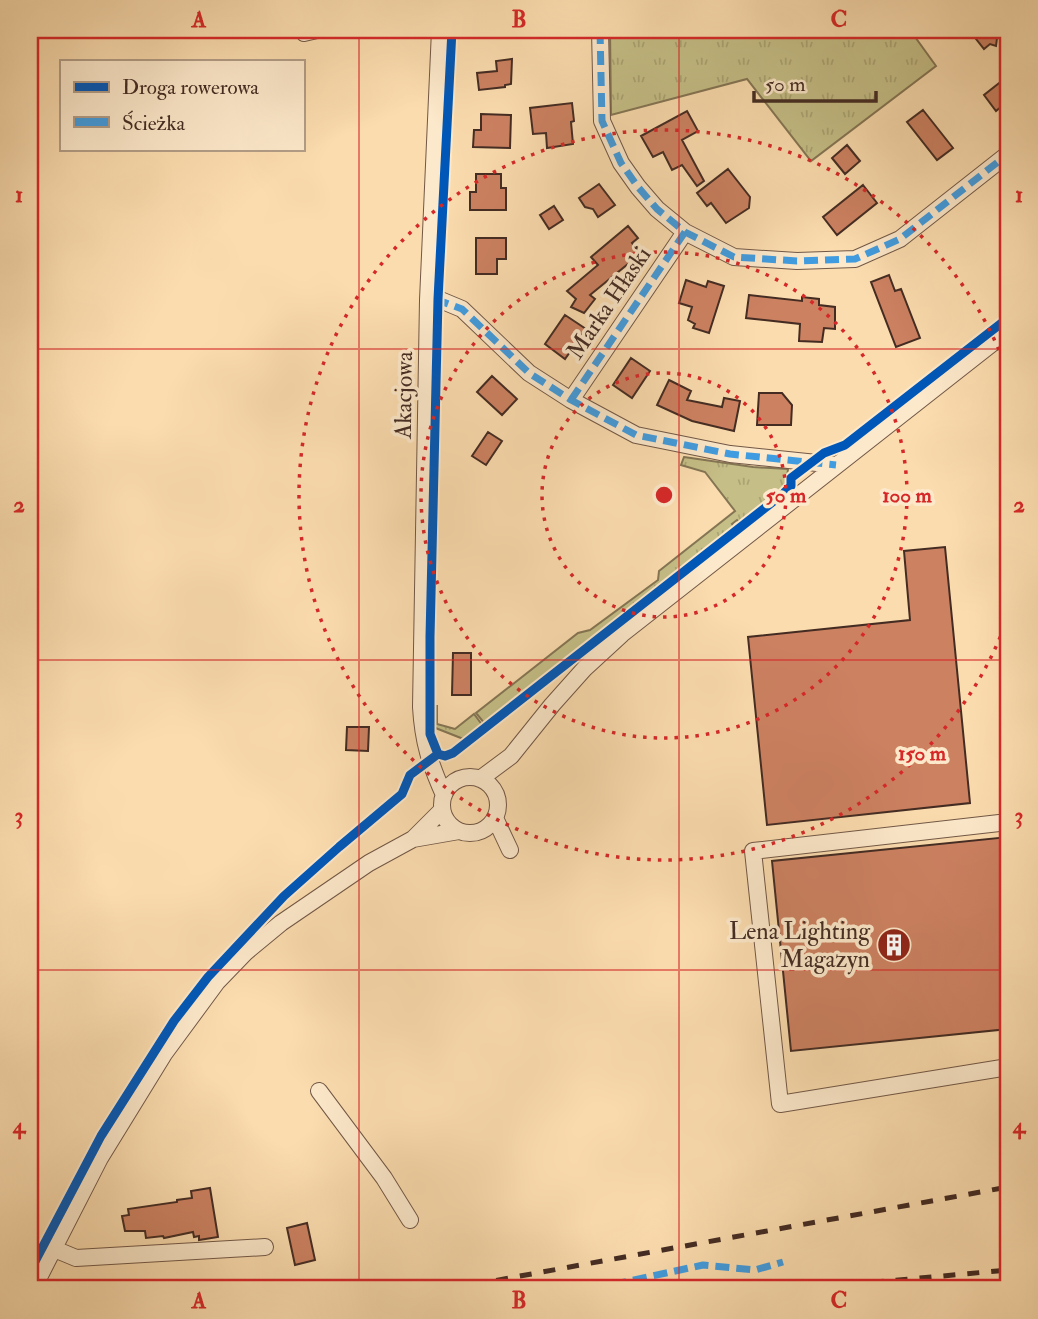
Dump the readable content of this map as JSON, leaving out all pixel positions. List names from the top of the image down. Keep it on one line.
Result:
{"streets":{"street":["Marka Hłaski","Akacjowa"]},"places":{"building":["Lena Lighting Magazyn"]},"legend":["Droga rowerowa","Ścieżka"],"scale_bar":"50 m","grid":{"columns":["A","B","C"],"rows":["1","2","3","4"]},"rings":["50 m","100 m","150 m"]}
